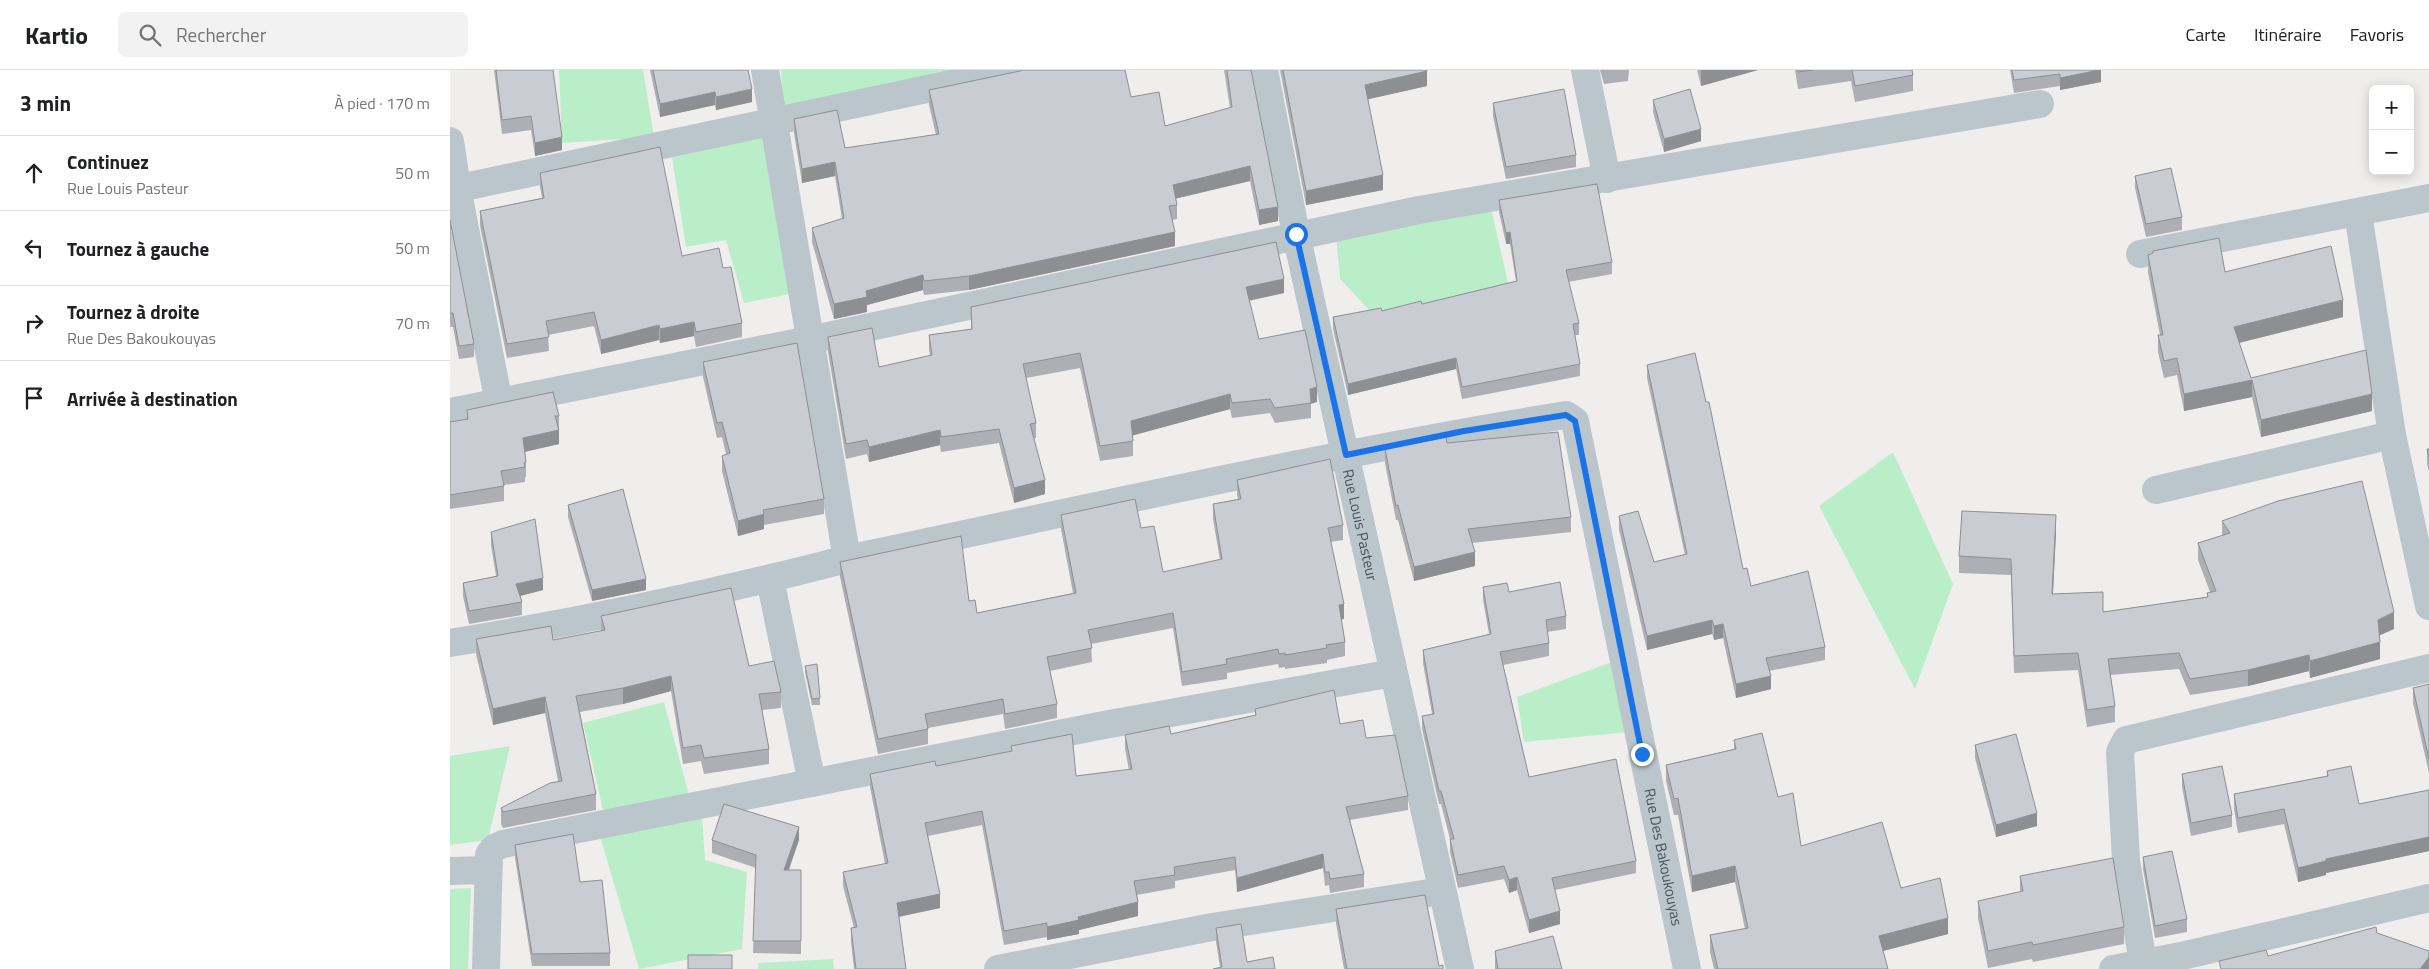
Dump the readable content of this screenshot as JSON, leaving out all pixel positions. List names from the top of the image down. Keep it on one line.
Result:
{"streets":{"street":["Rue Louis Pasteur","Rue Des Bakoukouyas"]},"crossings":[["Rue Louis Pasteur","Rue Des Bakoukouyas"]],"page":{"header":"Kartio","search":"Rechercher","nav":["Carte","Itinéraire","Favoris"],"heading":["3 min","À pied · 170 m"],"map_buttons":["+","−"],"list":[["Continuez","Rue Louis Pasteur","50 m"],["Tournez à gauche","50 m"],["Tournez à droite","Rue Des Bakoukouyas","70 m"],"Arrivée à destination"]}}
